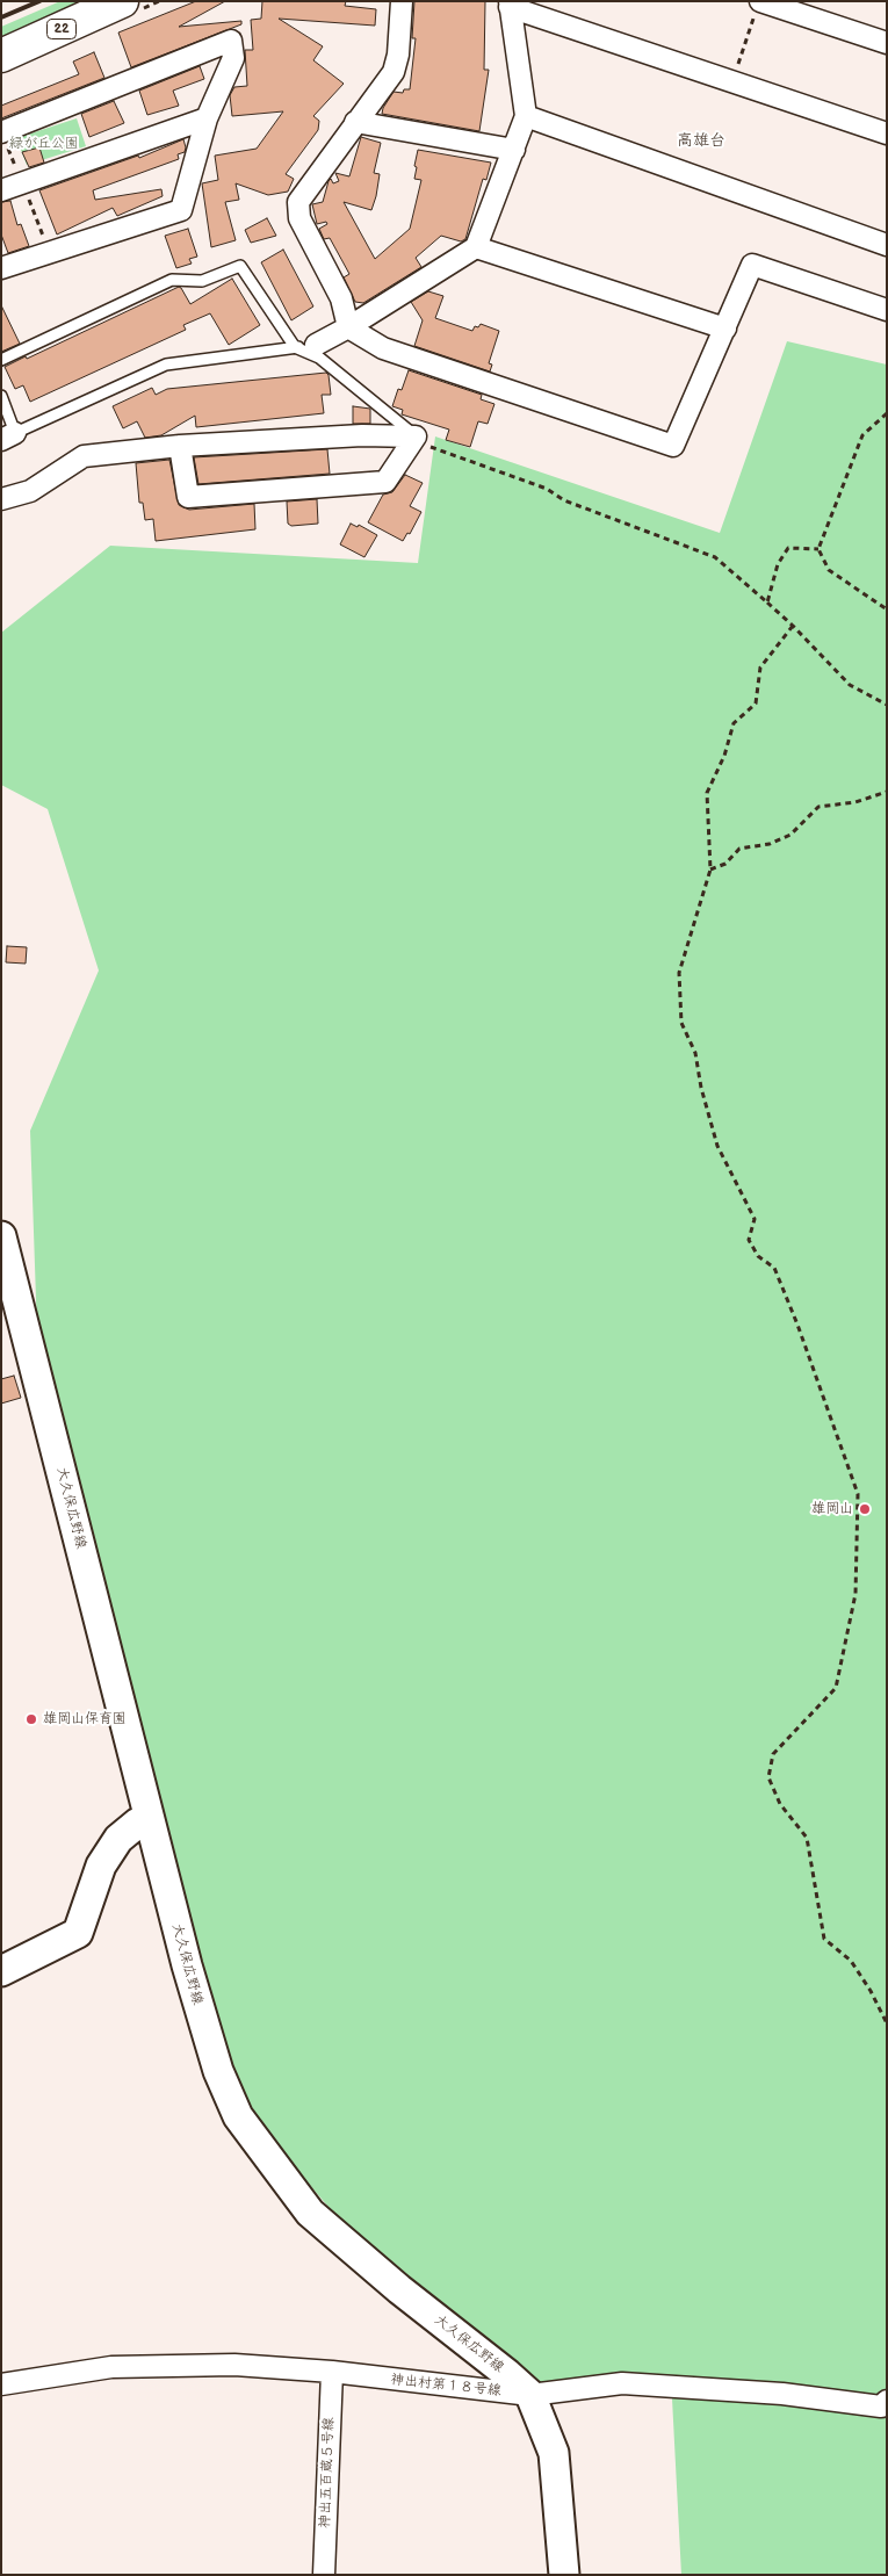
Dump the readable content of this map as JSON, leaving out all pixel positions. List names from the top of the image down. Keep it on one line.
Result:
{"streets":{"main road":["22"],"street":["大久保広野線","神出村第１８号線","神出五百蔵５号線"]},"crossings":[["大久保広野線","神出村第１８号線"],["神出村第１８号線","神出五百蔵５号線"]],"districts":["高雄台"],"parks":["緑が丘公園"],"places":["雄岡山","雄岡山保育園"]}
